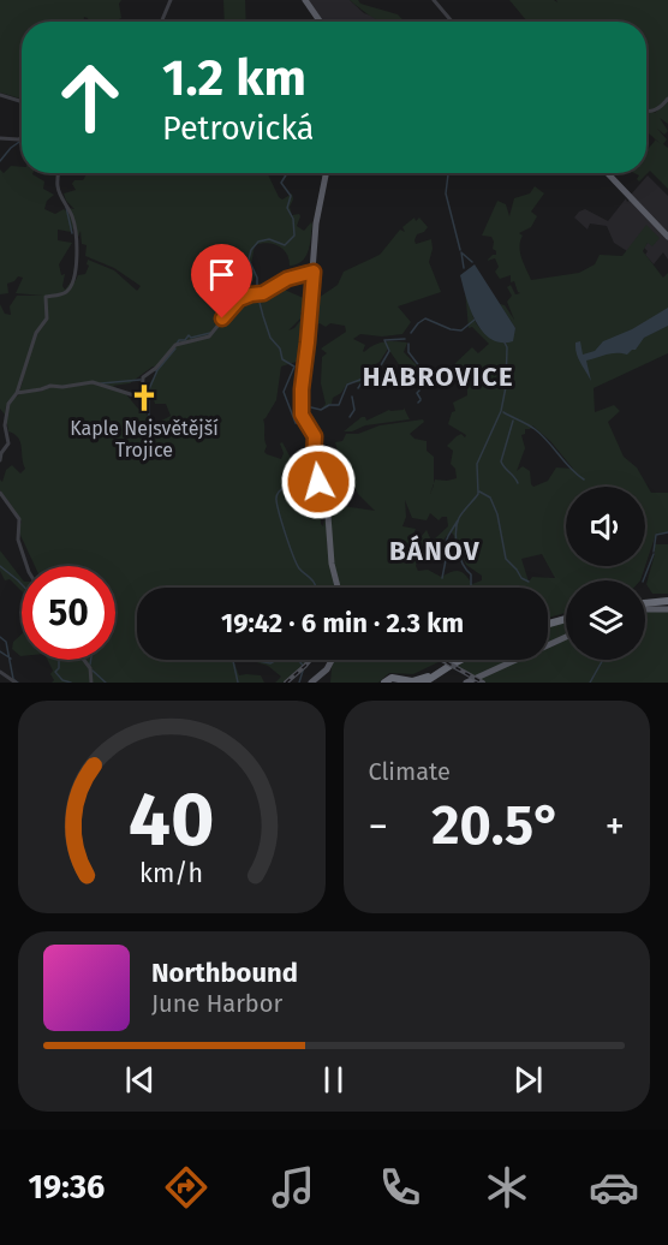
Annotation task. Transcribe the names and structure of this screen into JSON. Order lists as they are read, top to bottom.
{
  "districts": ["HABROVICE", "BÁNOV"],
  "places": {
    "church": ["Kaple Nejsvětější Trojice"]
  },
  "page": {
    "turn": ["1.2 km", "Petrovická"],
    "limit": "50",
    "trip": "19:42 · 6 min · 2.3 km",
    "tile": "Climate",
    "heat": ["−", "20.5°", "+"],
    "song": ["Northbound", "June Harbor"],
    "tabs": "19:36",
    "gauge": ["40", "km/h"]
  }
}
